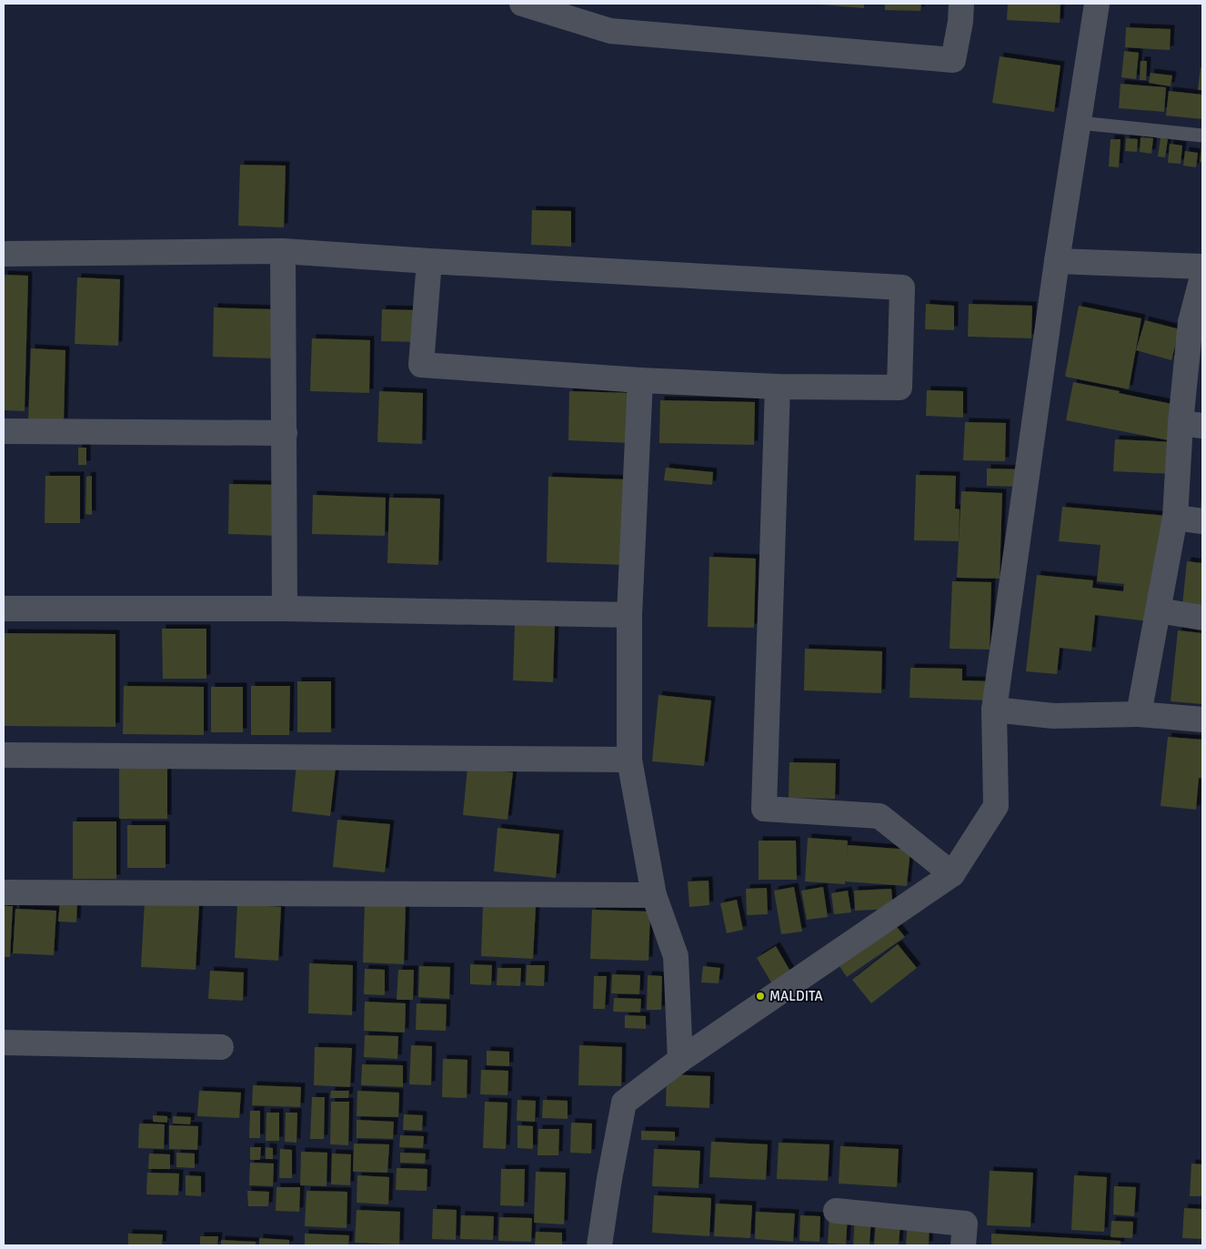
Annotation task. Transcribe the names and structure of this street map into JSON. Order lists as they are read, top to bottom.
{
  "places": ["MALDITA"]
}
